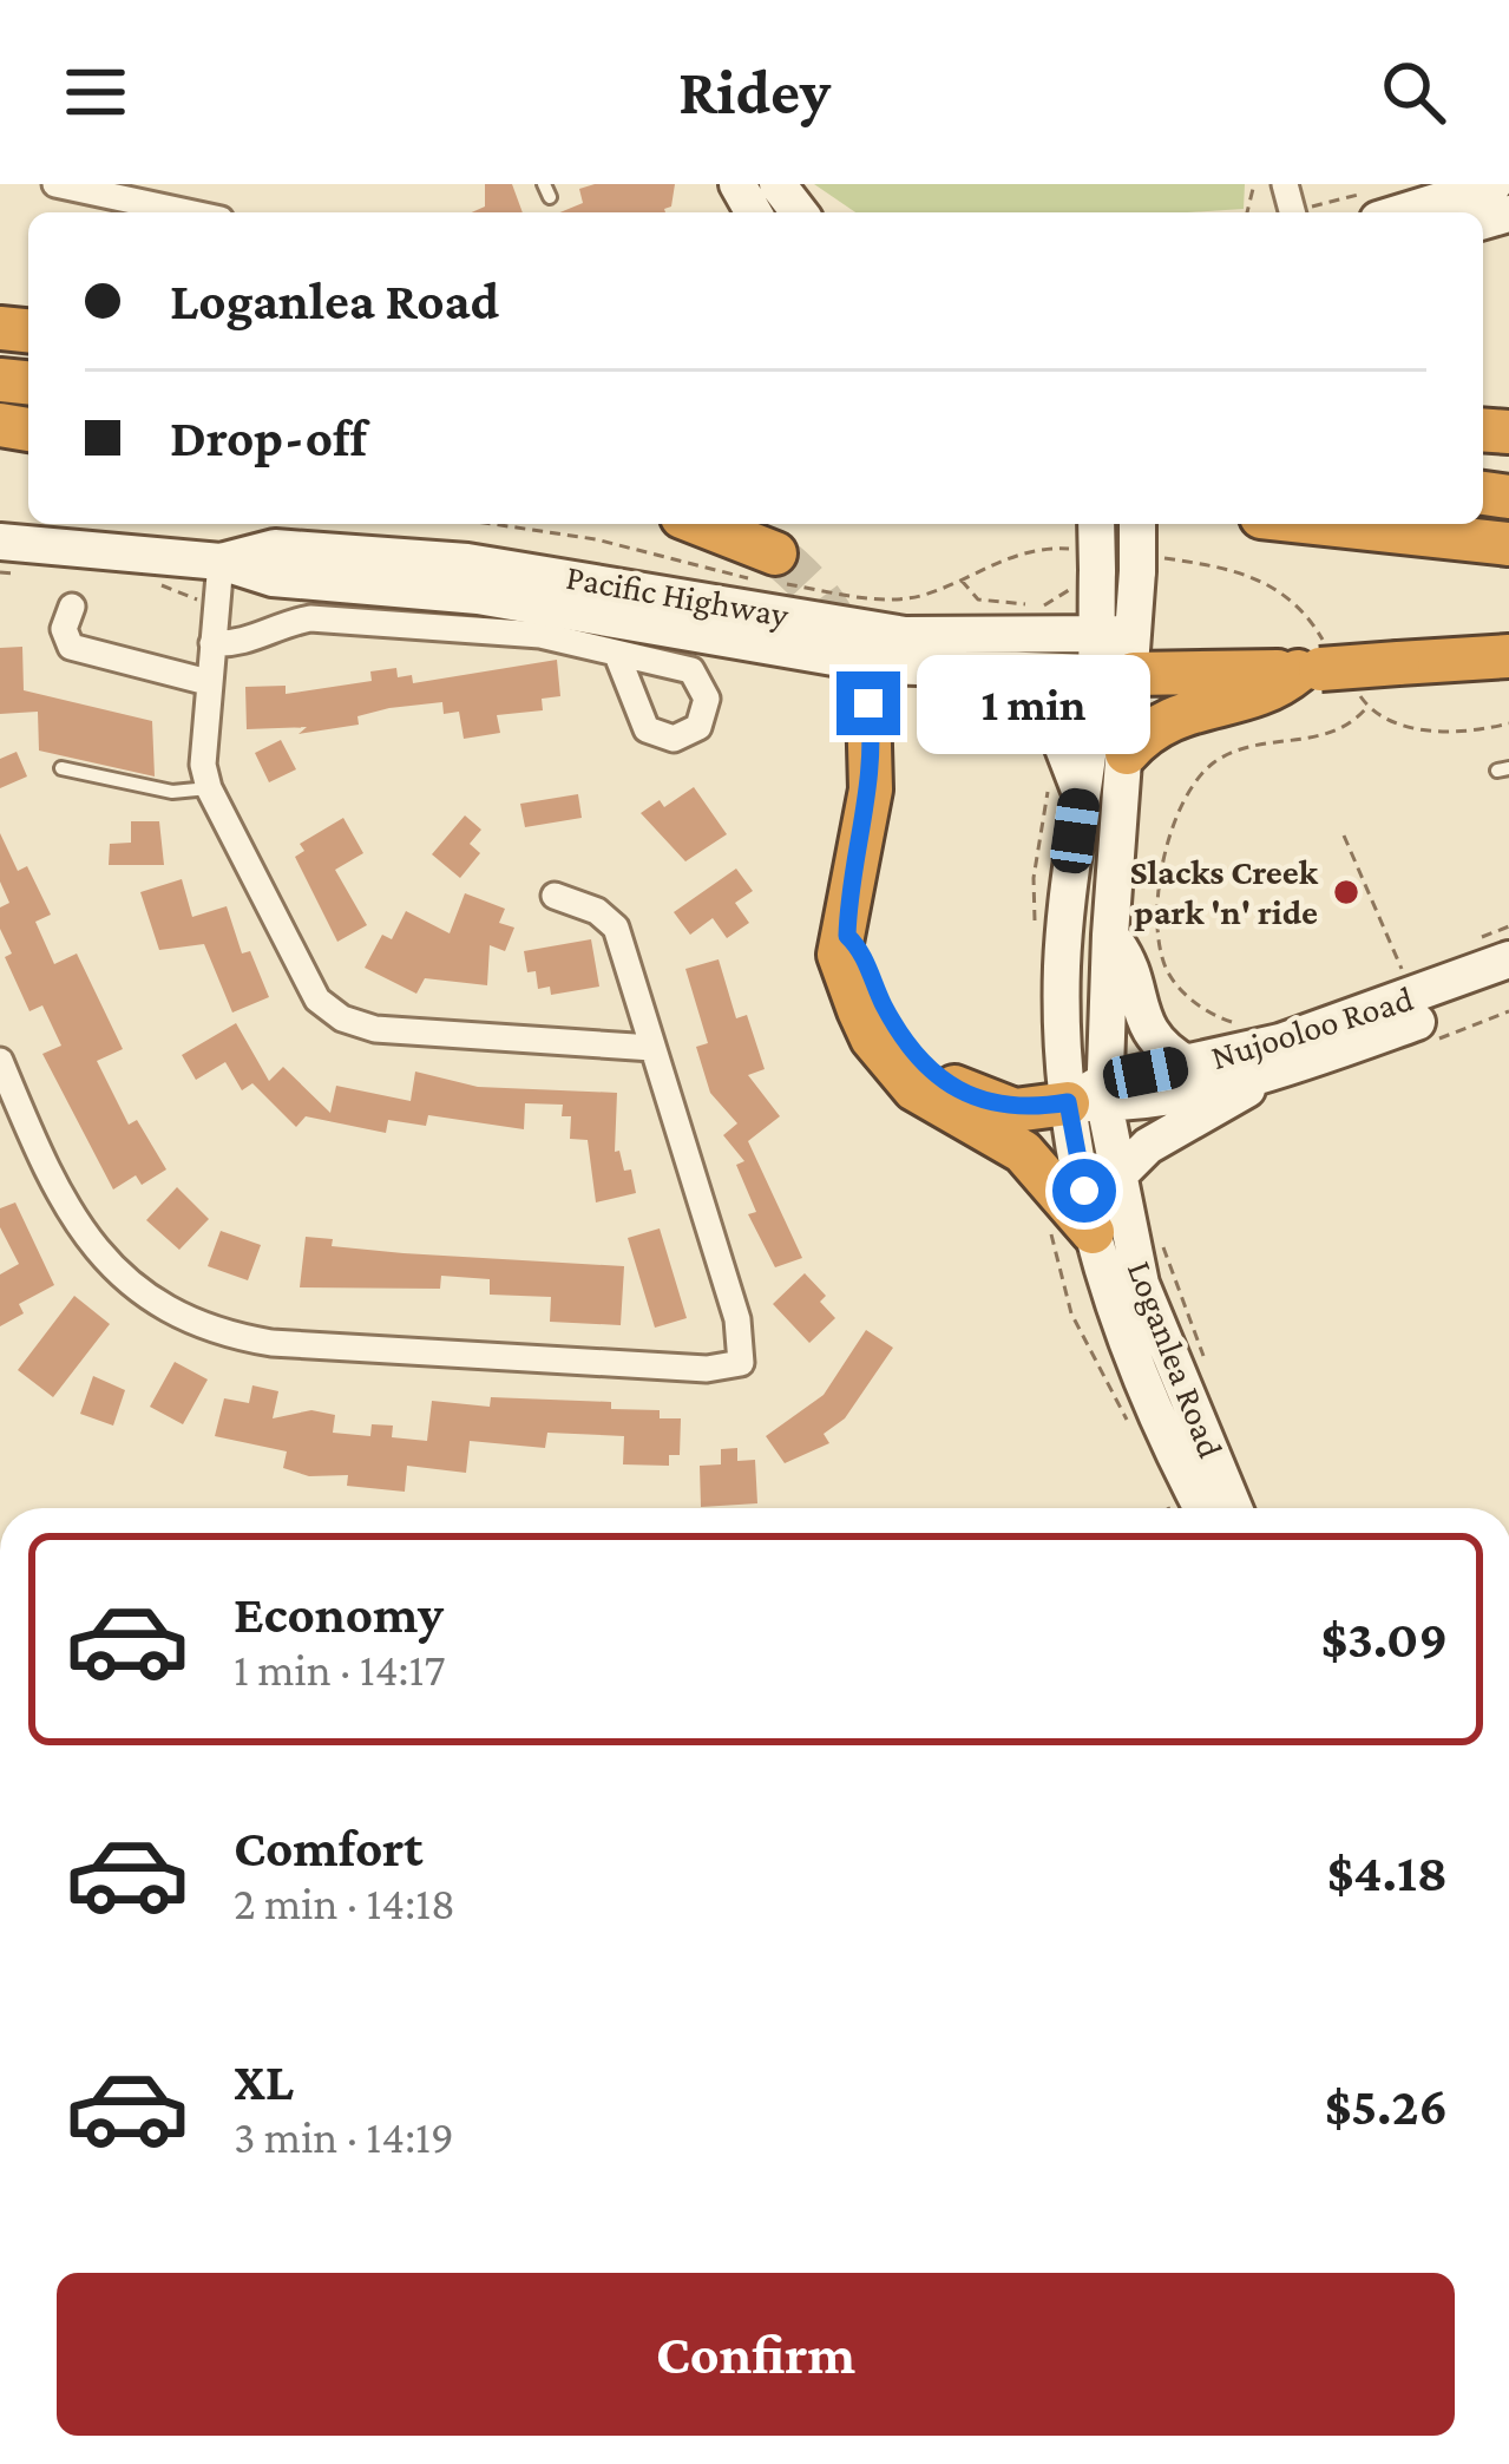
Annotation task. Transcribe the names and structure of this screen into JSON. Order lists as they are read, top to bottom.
{
  "streets": {
    "main road": ["Pacific Highway", "Nujooloo Road", "Loganlea Road"]
  },
  "crossings": [
    ["Pacific Highway", "Loganlea Road"],
    ["Nujooloo Road", "Loganlea Road"]
  ],
  "places": ["Slacks Creek park 'n' ride"],
  "page": {
    "header": "Ridey",
    "banner": ["Loganlea Road", "Drop-off"],
    "bubble": "1 min",
    "list": [
      {
        "name": "Economy",
        "note": "1 min · 14:17",
        "value": "$3.09"
      },
      {
        "name": "Comfort",
        "note": "2 min · 14:18",
        "value": "$4.18"
      },
      {
        "name": "XL",
        "note": "3 min · 14:19",
        "value": "$5.26"
      }
    ],
    "buttons": "Confirm"
  }
}
